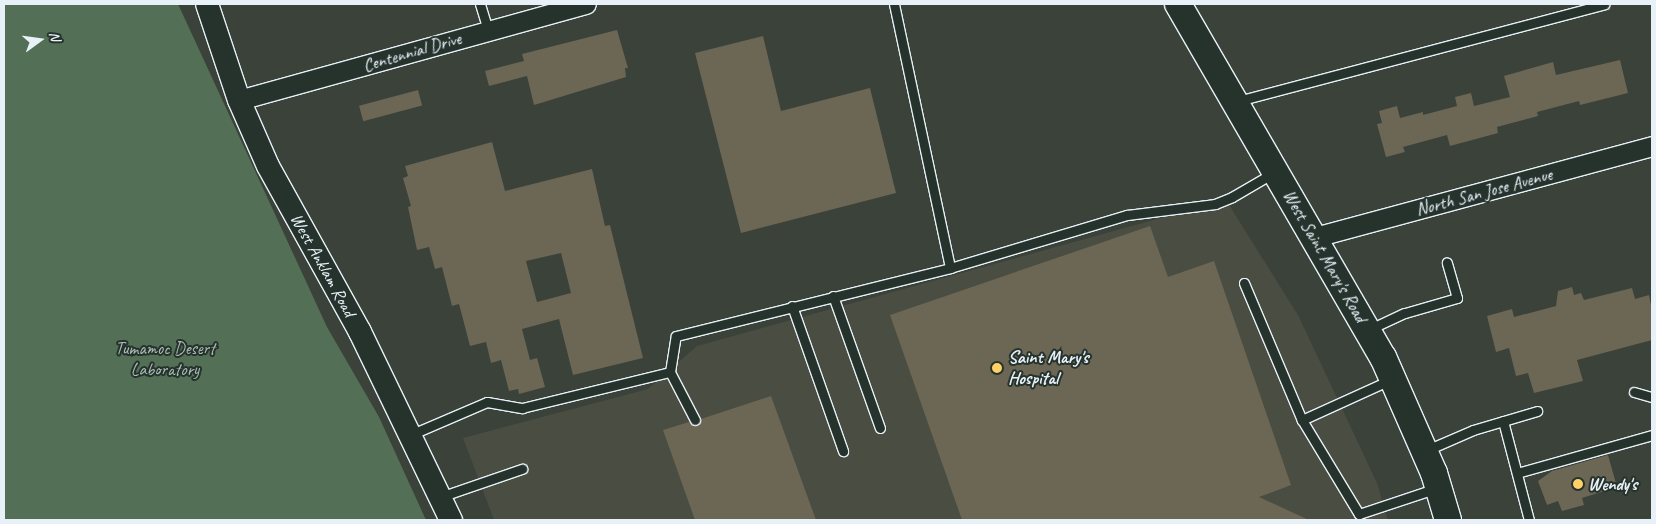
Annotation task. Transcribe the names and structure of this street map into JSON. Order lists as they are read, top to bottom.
{
  "streets": {
    "main road": ["West Saint Mary's Road"],
    "street": ["Centennial Drive", "North San Jose Avenue", "West Anklam Road"]
  },
  "crossings": [
    ["Centennial Drive", "West Anklam Road"],
    ["North San Jose Avenue", "West Saint Mary's Road"]
  ],
  "parks": ["Tumamoc Desert Laboratory"],
  "places": ["Saint Mary's Hospital", "Wendy's"],
  "north": "right"
}
